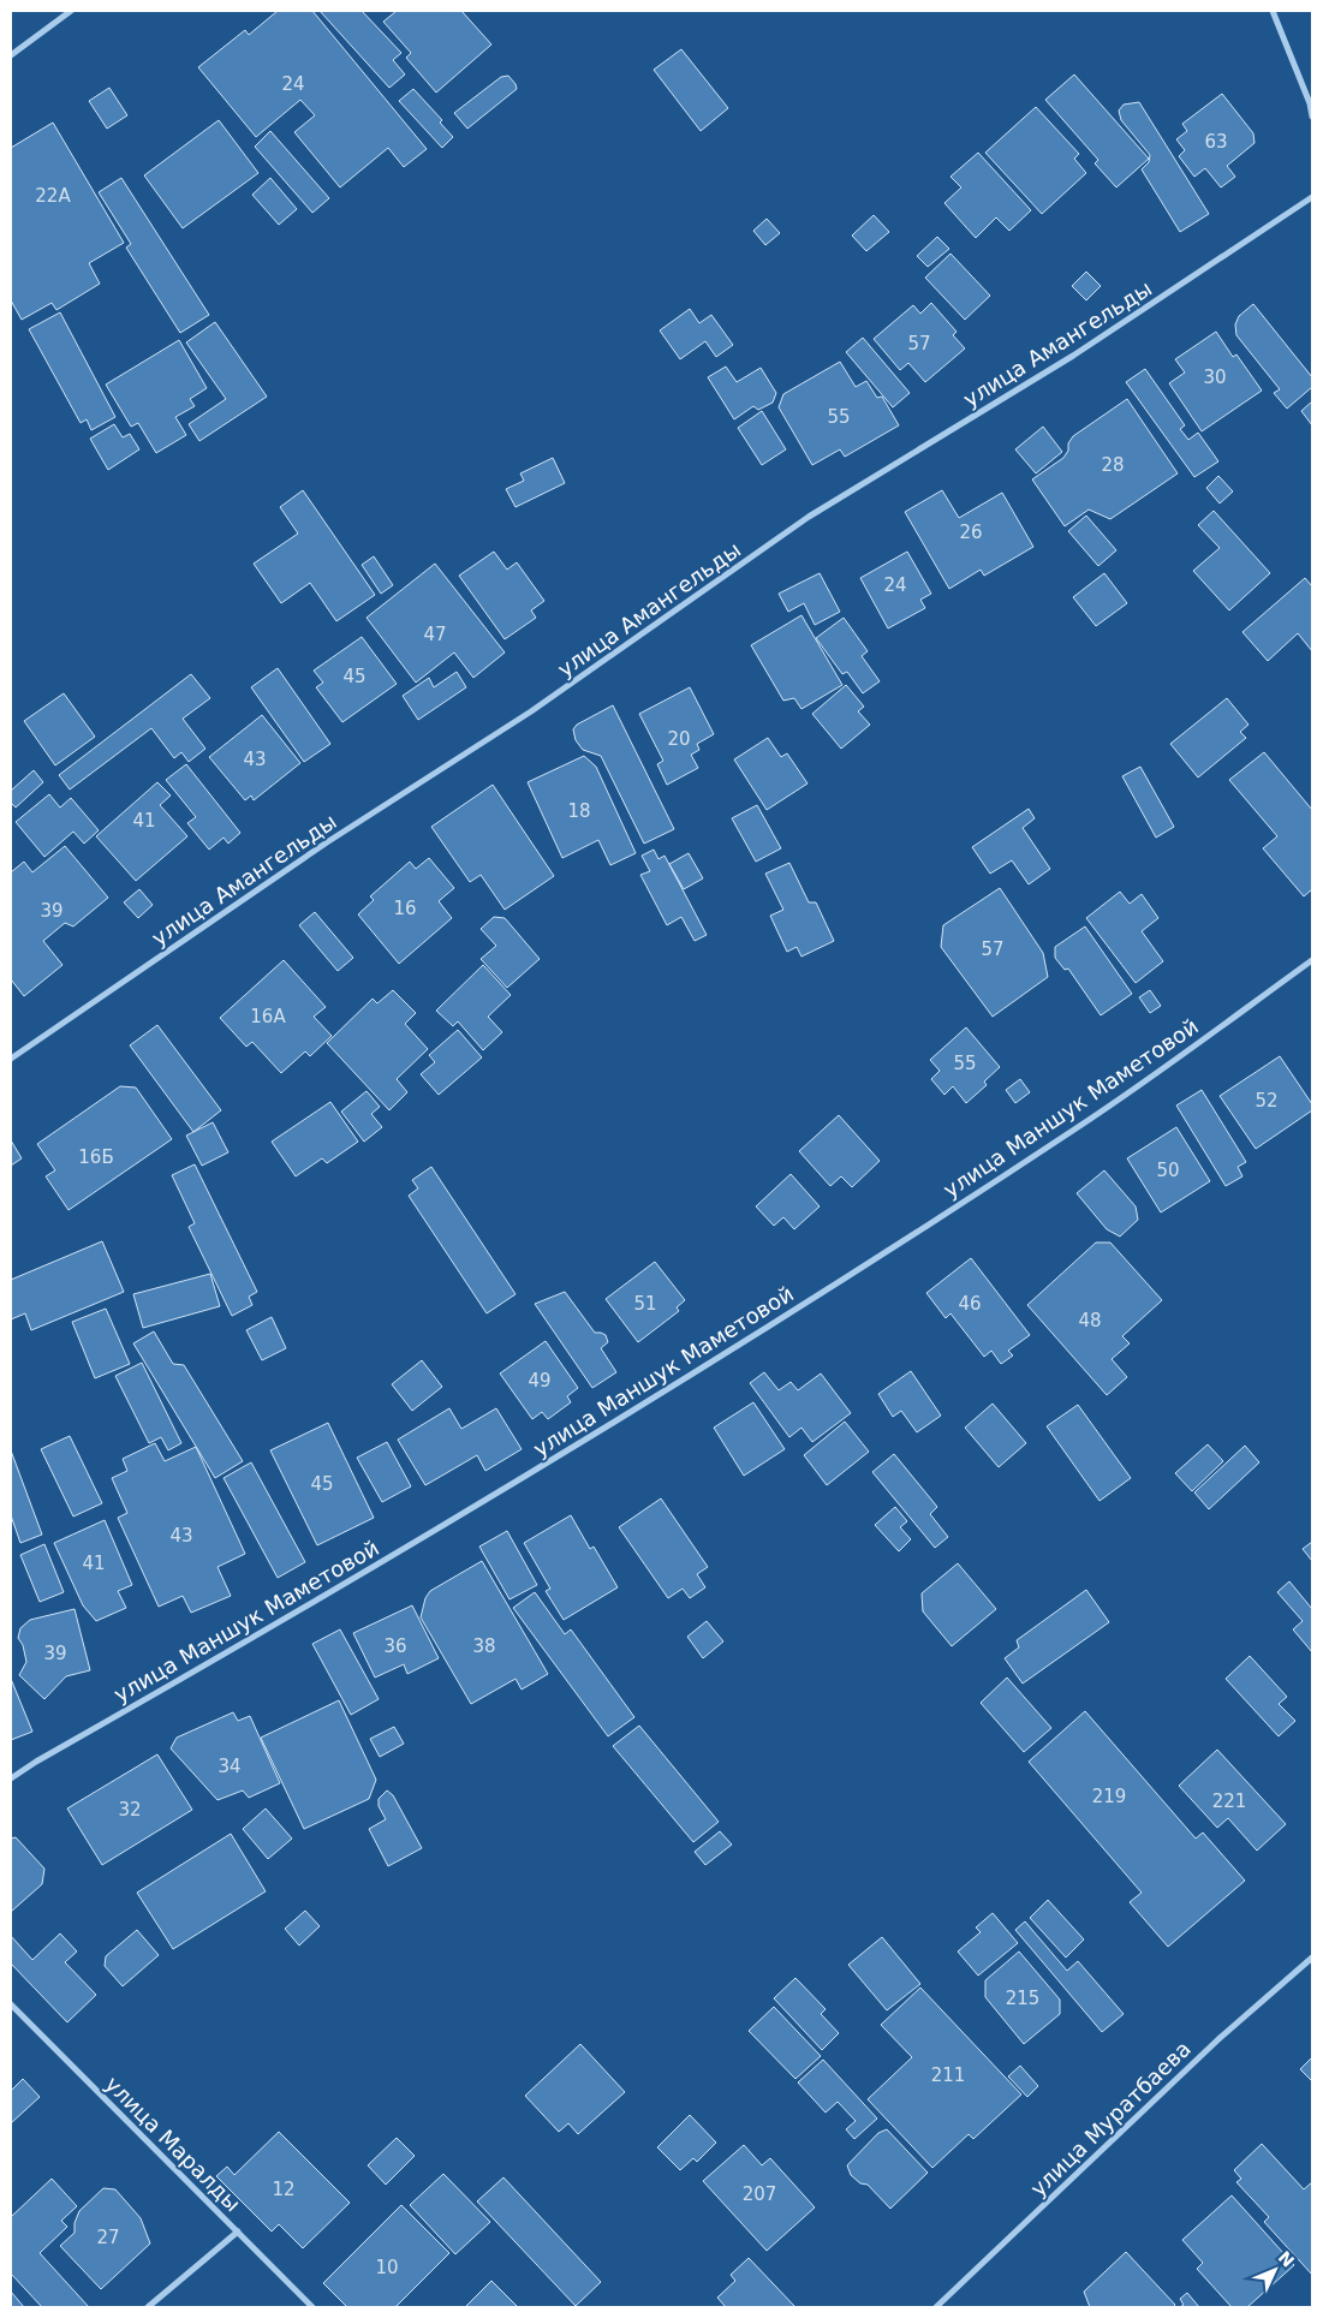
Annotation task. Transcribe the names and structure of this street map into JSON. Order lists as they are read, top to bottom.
{
  "streets": {
    "street": [
      "улица Амангельды",
      "улица Маншук Маметовой",
      "улица Муратбаева",
      "улица Маралды"
    ]
  },
  "house_numbers": [
    "24",
    "63",
    "22А",
    "57",
    "30",
    "55",
    "28",
    "26",
    "24",
    "47",
    "45",
    "20",
    "43",
    "18",
    "41",
    "16",
    "39",
    "57",
    "16А",
    "55",
    "52",
    "16Б",
    "50",
    "51",
    "46",
    "48",
    "49",
    "45",
    "43",
    "41",
    "36",
    "38",
    "39",
    "34",
    "219",
    "221",
    "32",
    "215",
    "211",
    "12",
    "207",
    "27",
    "10"
  ],
  "north": "top right"
}
